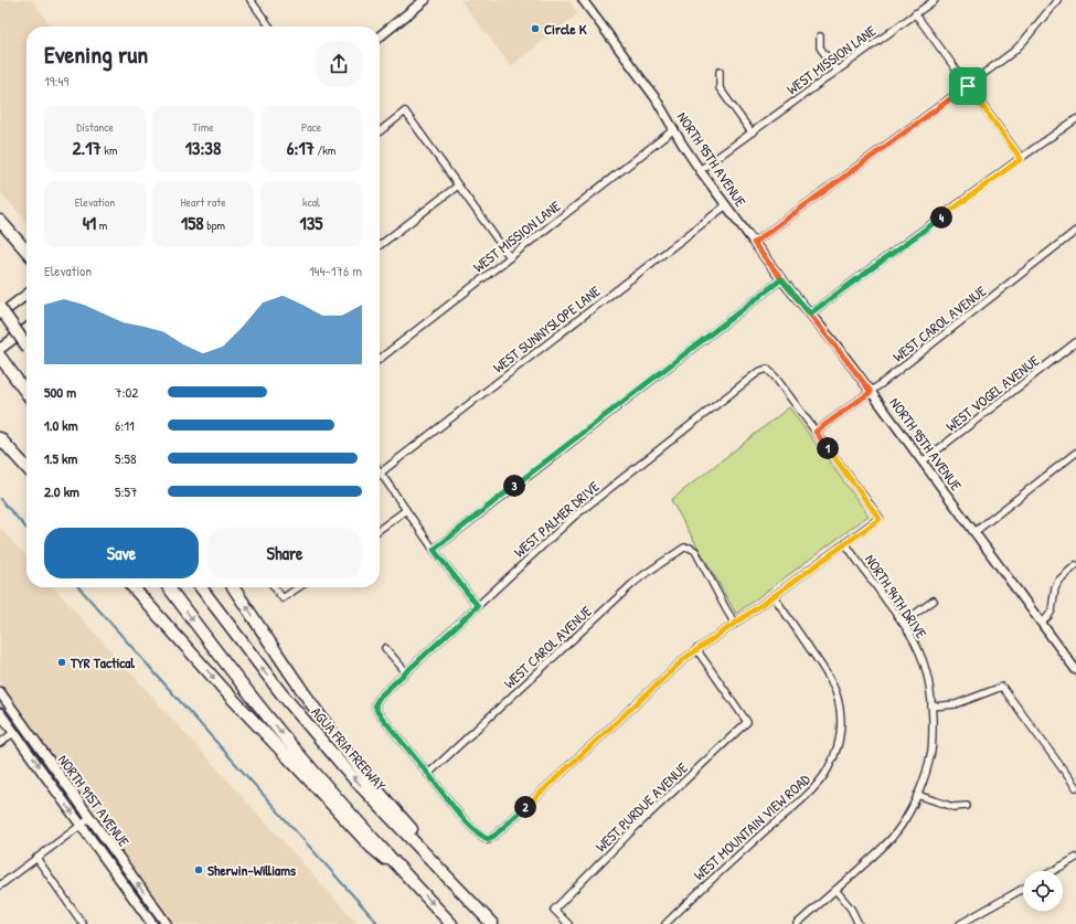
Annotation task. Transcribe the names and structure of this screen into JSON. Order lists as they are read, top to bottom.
{
  "streets": {
    "highway": ["AGUA FRIA FREEWAY"],
    "main road": ["NORTH 91ST AVENUE"],
    "street": [
      "WEST MISSION LANE",
      "NORTH 95TH AVENUE",
      "WEST CAROL AVENUE",
      "WEST SUNNYSLOPE LANE",
      "WEST VOGEL AVENUE",
      "WEST PALMER DRIVE",
      "NORTH 94TH DRIVE",
      "WEST PURDUE AVENUE",
      "WEST MOUNTAIN VIEW ROAD"
    ]
  },
  "crossings": [
    ["WEST MISSION LANE", "NORTH 95TH AVENUE"],
    ["NORTH 95TH AVENUE", "WEST CAROL AVENUE"],
    ["NORTH 95TH AVENUE", "WEST SUNNYSLOPE LANE"],
    ["NORTH 95TH AVENUE", "WEST VOGEL AVENUE"],
    ["WEST CAROL AVENUE", "WEST PALMER DRIVE"]
  ],
  "places": ["Circle K", "TYR Tactical", "Sherwin-Williams"],
  "page": {
    "heading": ["Evening run", "19:49"],
    "stats": [
      ["Distance", "2.17 km"],
      ["Time", "13:38"],
      ["Pace", "6:17 /km"],
      ["Elevation", "41 m"],
      ["Heart rate", "158 bpm"],
      ["kcal", "135"]
    ],
    "pins": [
      "4",
      "1",
      "3",
      "2"
    ],
    "chart": ["Elevation", "144–176 m"],
    "list": [
      {
        "name": "500 m",
        "note": "7:02"
      },
      {
        "name": "1.0 km",
        "note": "6:11"
      },
      {
        "name": "1.5 km",
        "note": "5:58"
      },
      {
        "name": "2.0 km",
        "note": "5:57"
      }
    ],
    "buttons": ["Save", "Share"]
  }
}
